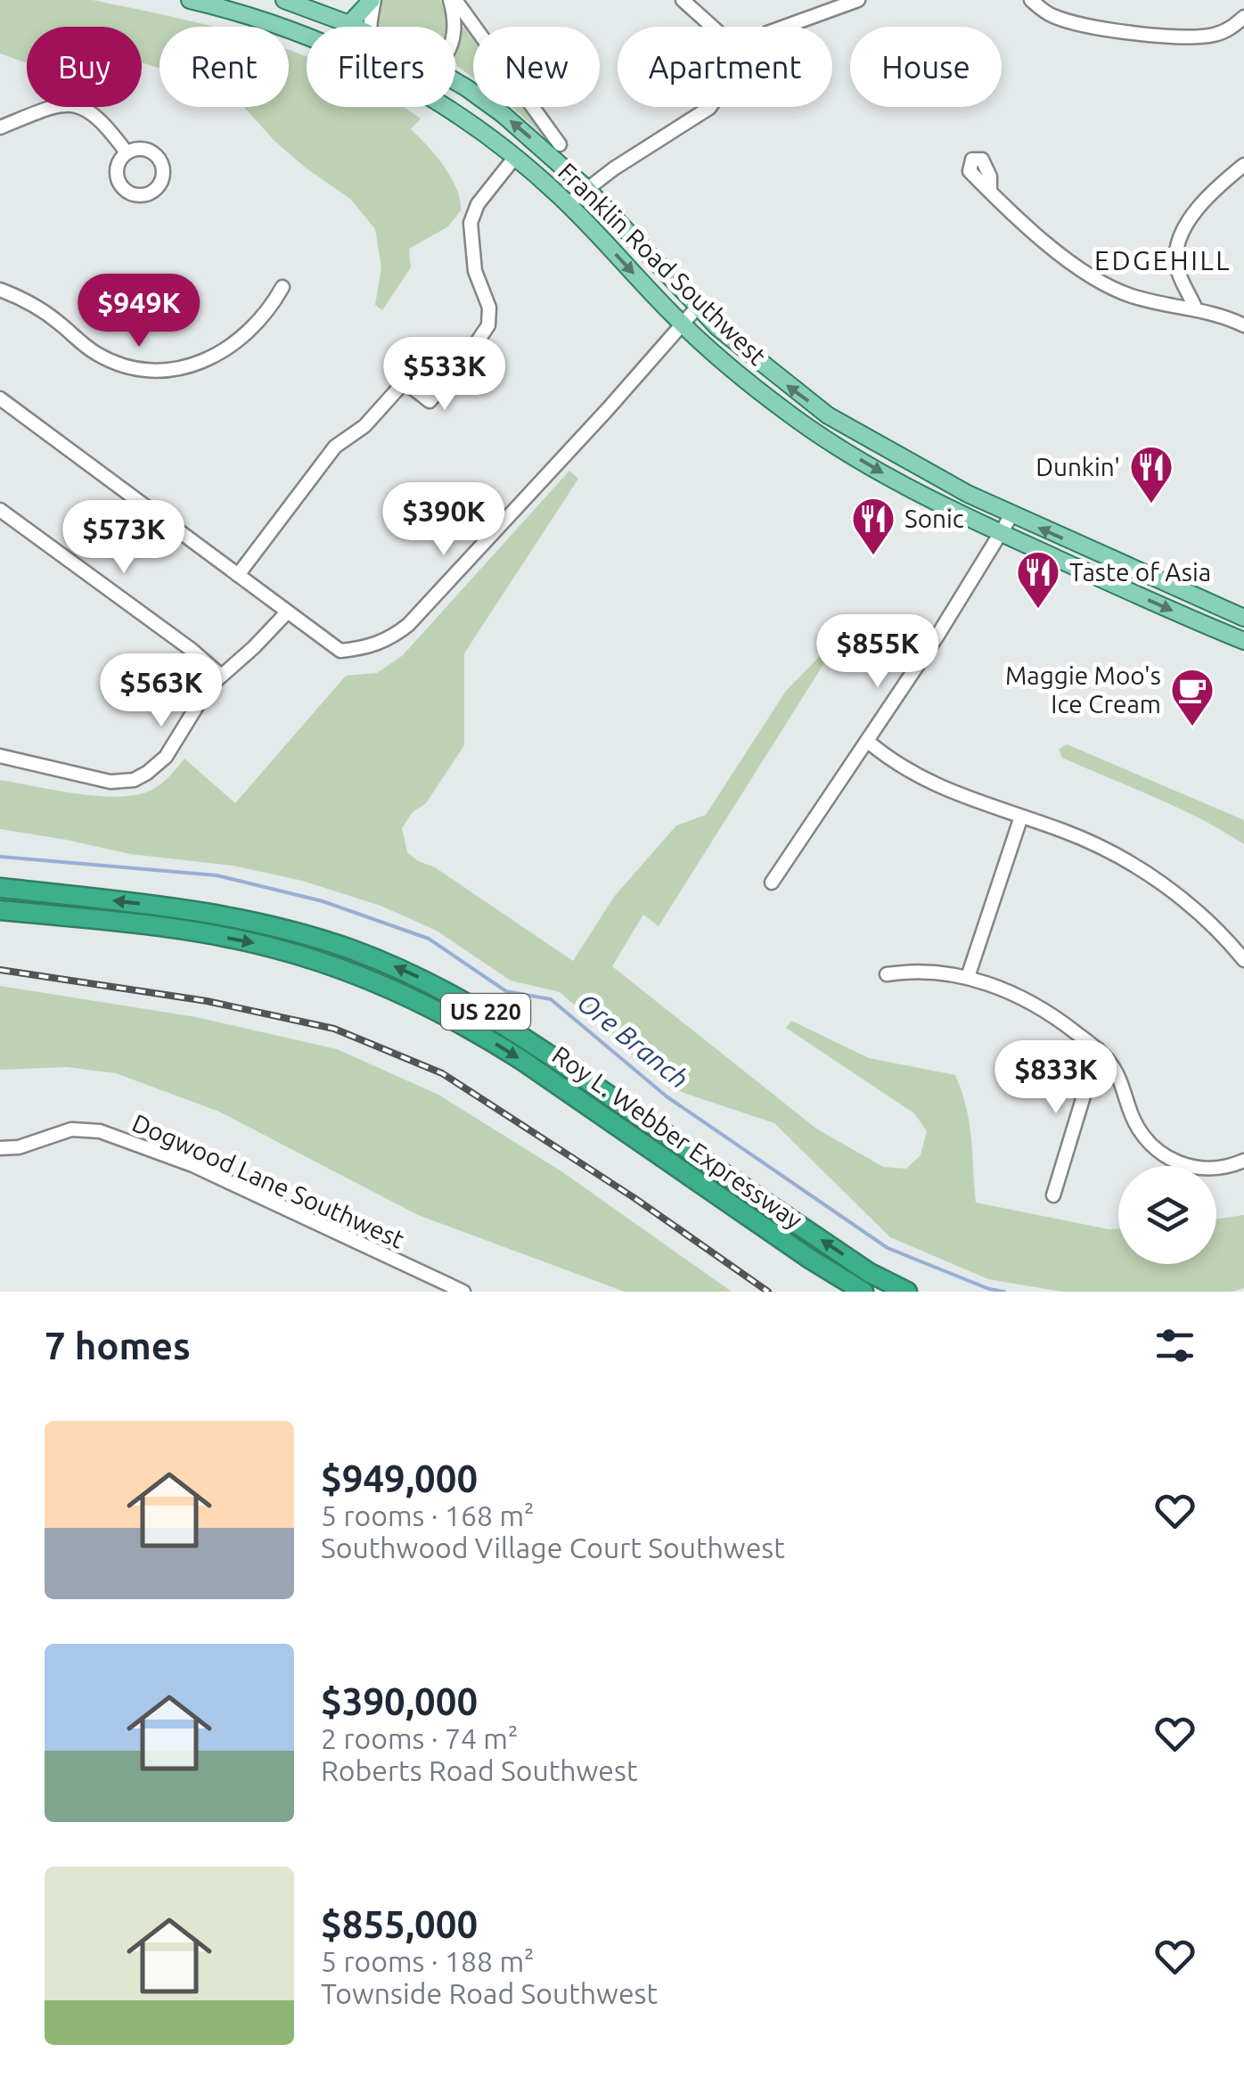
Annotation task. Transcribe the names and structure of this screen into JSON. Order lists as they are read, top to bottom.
{
  "streets": {
    "highway": ["US 220", "Roy L. Webber Expressway"],
    "main road": ["Franklin Road Southwest"],
    "street": ["Dogwood Lane Southwest"]
  },
  "districts": ["EDGEHILL"],
  "water": ["Ore Branch"],
  "places": {
    "restaurant": ["Dunkin'", "Sonic", "Taste of Asia"],
    "cafe": ["Maggie Moo's Ice Cream"]
  },
  "page": {
    "chip": [
      "Buy",
      "Rent",
      "Filters",
      "New",
      "Apartment",
      "House"
    ],
    "price": [
      "$949K",
      "$533K",
      "$390K",
      "$573K",
      "$855K",
      "$563K",
      "$833K"
    ],
    "heading": "7 homes",
    "list": [
      {
        "name": "$949,000",
        "note": "5 rooms · 168 m² · Southwood Village Court Southwest"
      },
      {
        "name": "$390,000",
        "note": "2 rooms · 74 m² · Roberts Road Southwest"
      },
      {
        "name": "$855,000",
        "note": "5 rooms · 188 m² · Townside Road Southwest"
      }
    ]
  }
}
